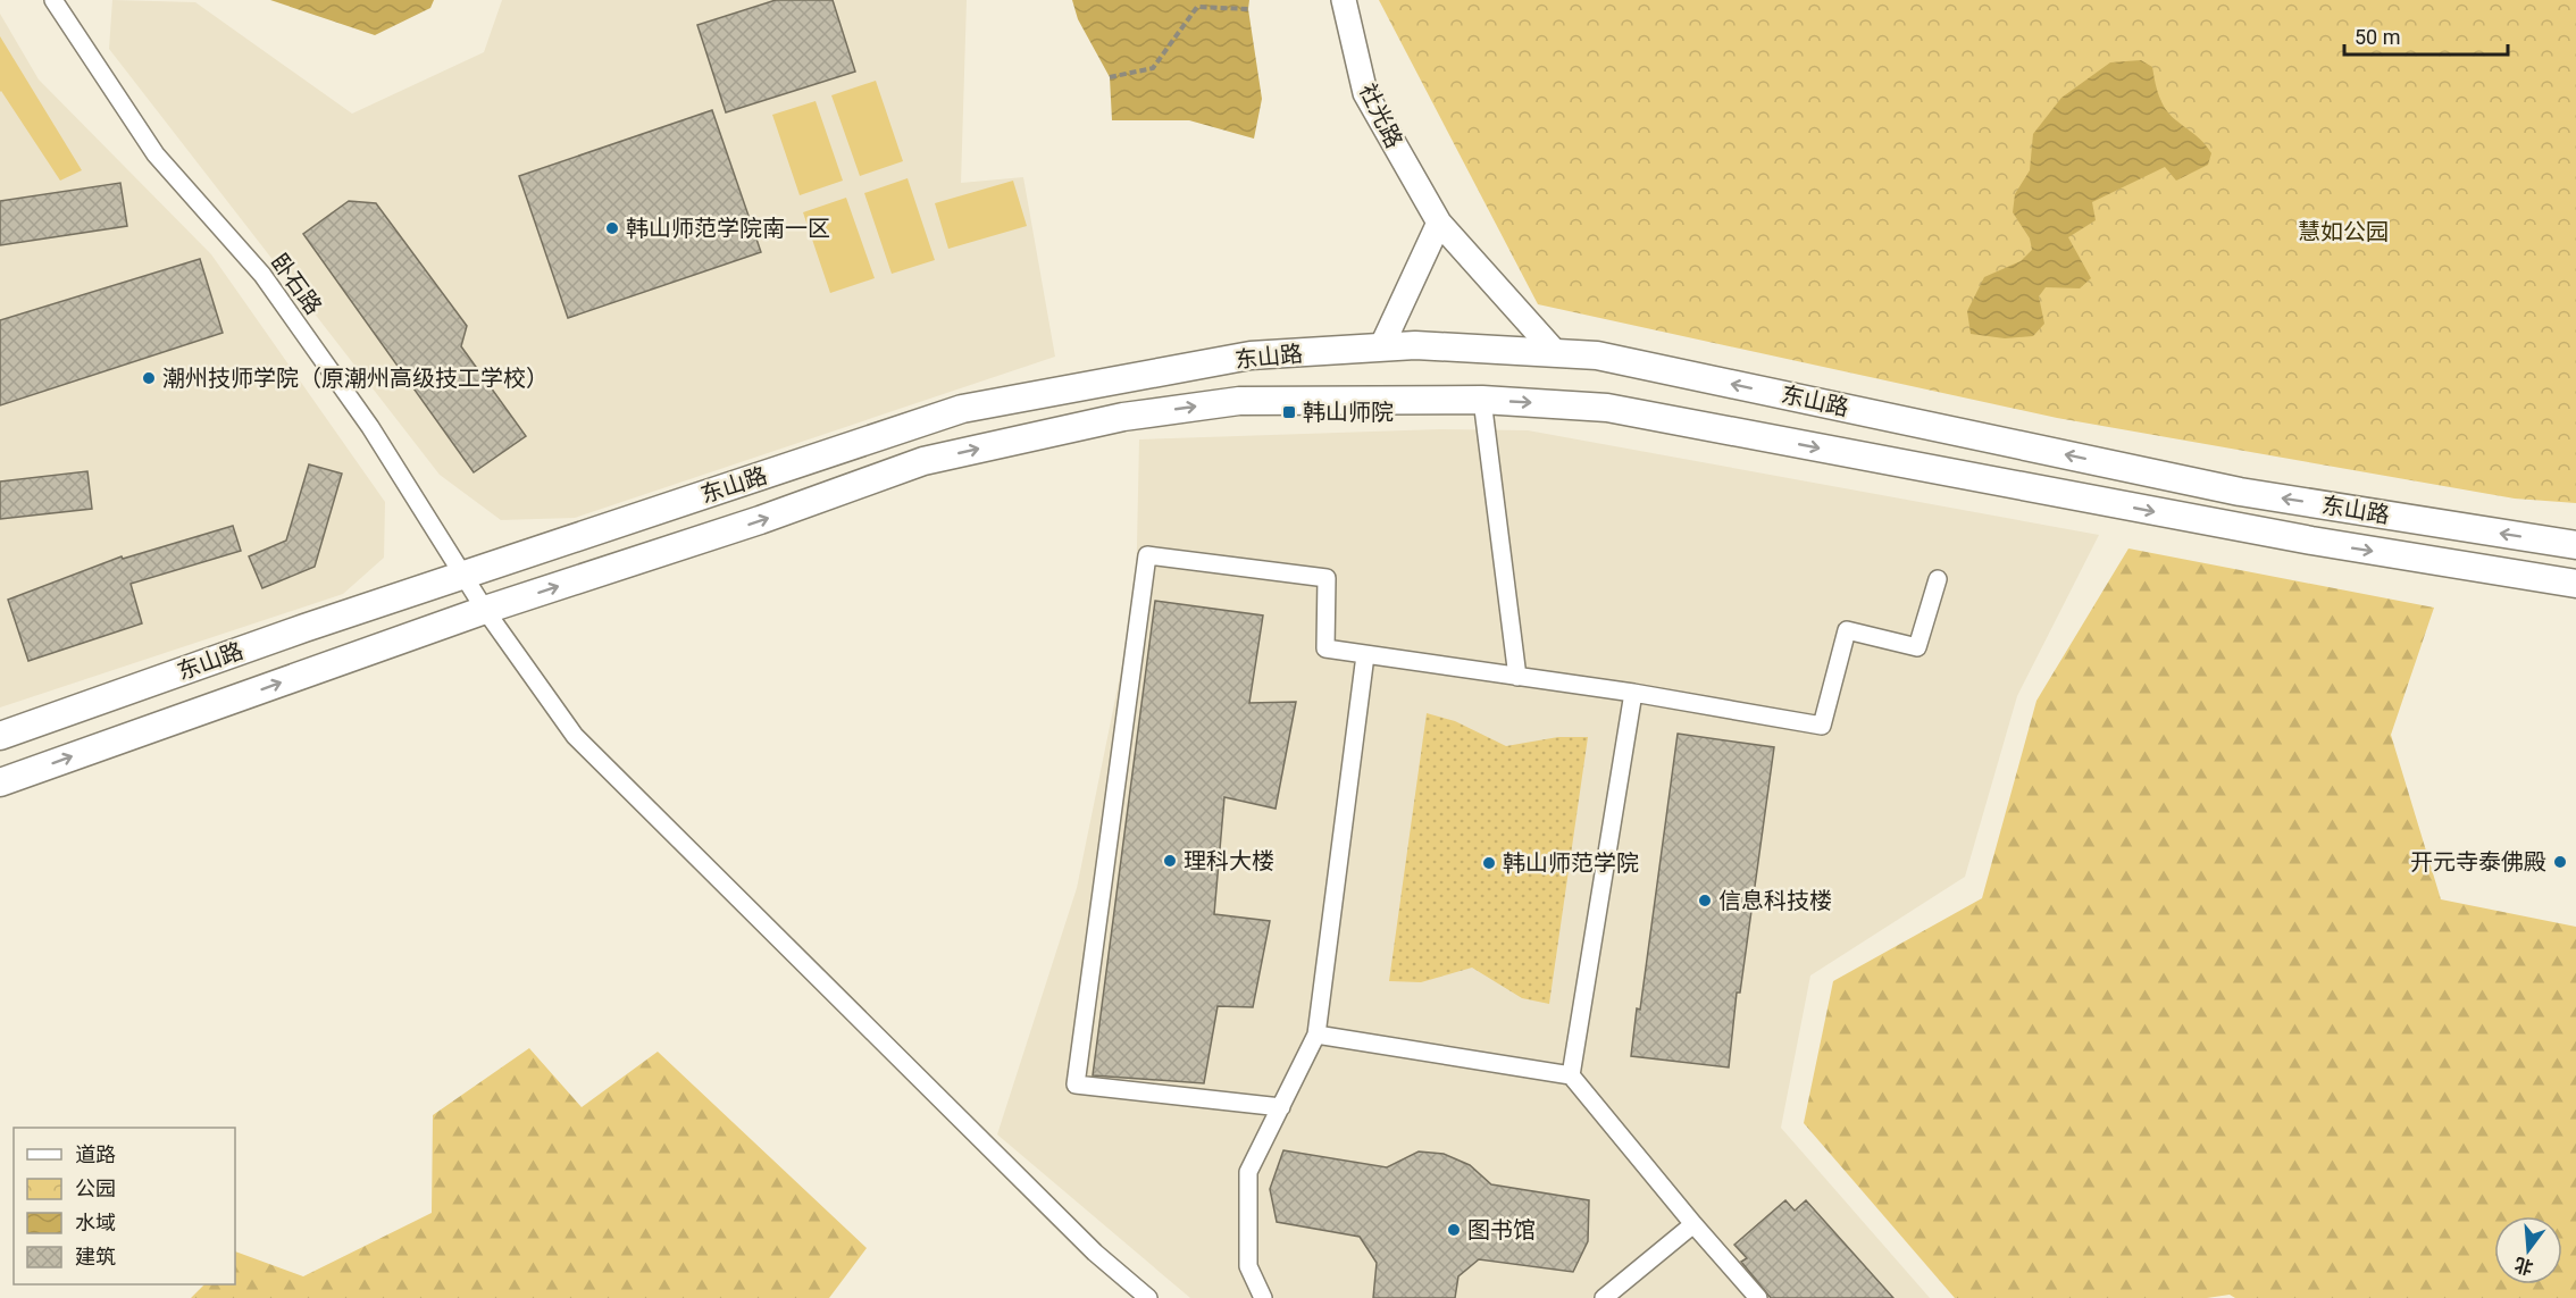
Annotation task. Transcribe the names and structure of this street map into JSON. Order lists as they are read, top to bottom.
{
  "streets": {
    "main road": ["东山路"],
    "street": ["社光路", "卧石路"]
  },
  "crossings": [
    ["社光路", "东山路"],
    ["卧石路", "东山路"]
  ],
  "parks": ["慧如公园"],
  "places": {
    "other": [
      "韩山师范学院南一区",
      "潮州技师学院（原潮州高级技工学校）",
      "理科大楼",
      "开元寺泰佛殿",
      "韩山师范学院",
      "信息科技楼",
      "图书馆"
    ],
    "transit": ["韩山师院"]
  },
  "legend": [
    "道路",
    "公园",
    "水域",
    "建筑"
  ],
  "scale_bar": "50 m",
  "north": "bottom"
}
